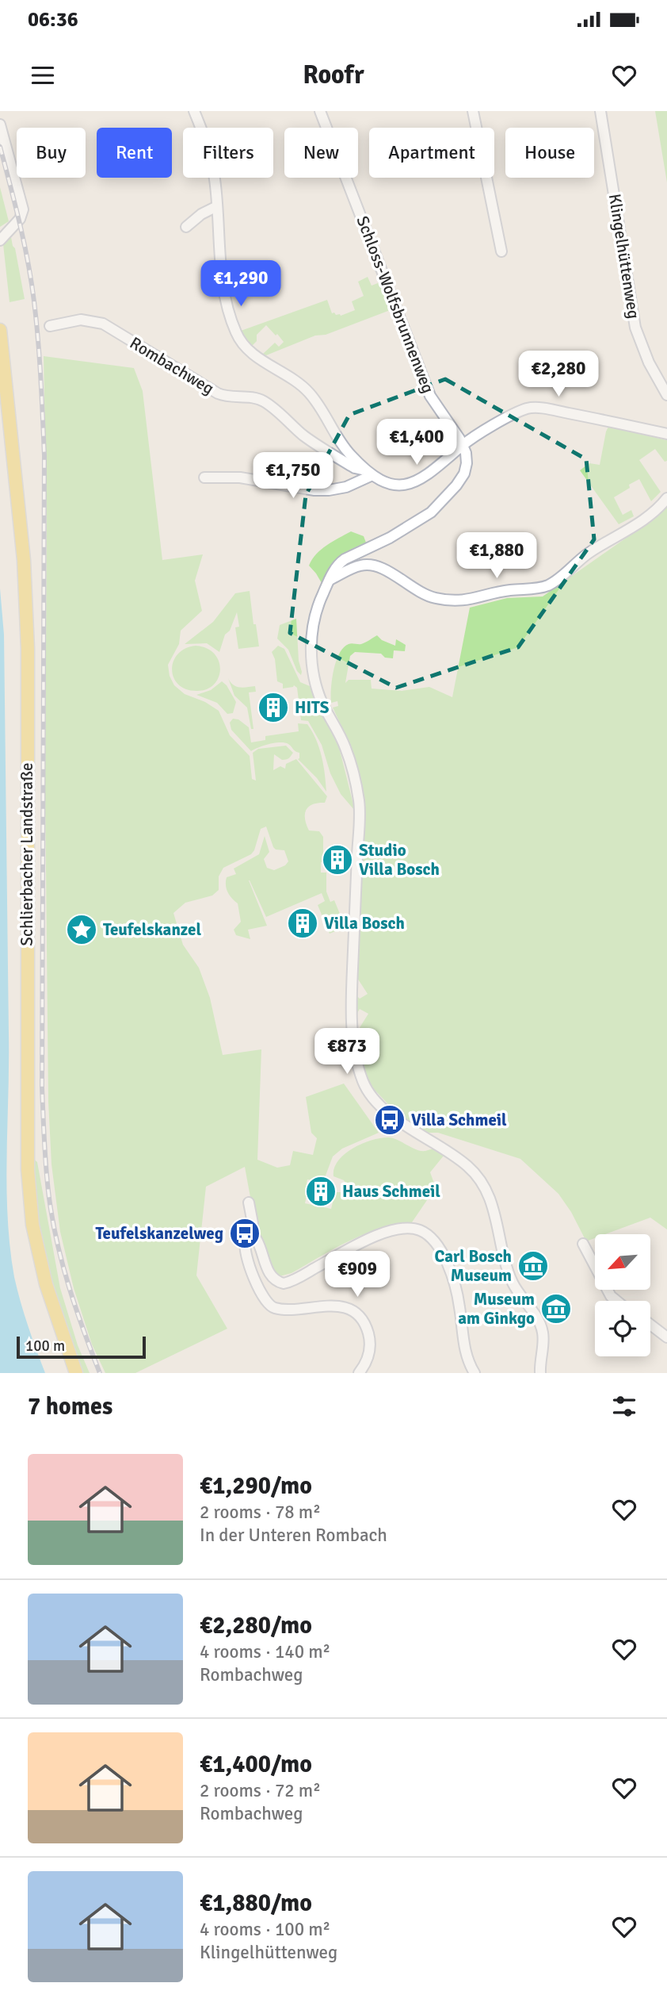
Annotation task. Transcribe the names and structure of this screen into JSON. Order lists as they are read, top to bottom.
{
  "streets": {
    "main road": ["Schlierbacher Landstraße"],
    "street": ["Klingelhüttenweg", "Schloss-Wolfsbrunnenweg", "Rombachweg"]
  },
  "crossings": [
    ["Schloss-Wolfsbrunnenweg", "Rombachweg"]
  ],
  "places": {
    "building": [
      "HITS",
      "Studio Villa Bosch",
      "Villa Bosch",
      "Haus Schmeil"
    ],
    "place": ["Teufelskanzel"],
    "bus stop": ["Villa Schmeil", "Teufelskanzelweg"],
    "museum": ["Carl Bosch Museum", "Museum am Ginkgo"]
  },
  "scale_bar": "100 m",
  "north": "bottom left",
  "page": {
    "status": "06:36",
    "header": "Roofr",
    "chip": [
      "Buy",
      "Rent",
      "Filters",
      "New",
      "Apartment",
      "House"
    ],
    "price": [
      "€1,290",
      "€2,280",
      "€1,400",
      "€1,750",
      "€1,880",
      "€873",
      "€909"
    ],
    "scale": "100 m",
    "heading": "7 homes",
    "list": [
      {
        "name": "€1,290/mo",
        "note": "2 rooms · 78 m² · In der Unteren Rombach"
      },
      {
        "name": "€2,280/mo",
        "note": "4 rooms · 140 m² · Rombachweg"
      },
      {
        "name": "€1,400/mo",
        "note": "2 rooms · 72 m² · Rombachweg"
      },
      {
        "name": "€1,880/mo",
        "note": "4 rooms · 100 m² · Klingelhüttenweg"
      }
    ]
  }
}
